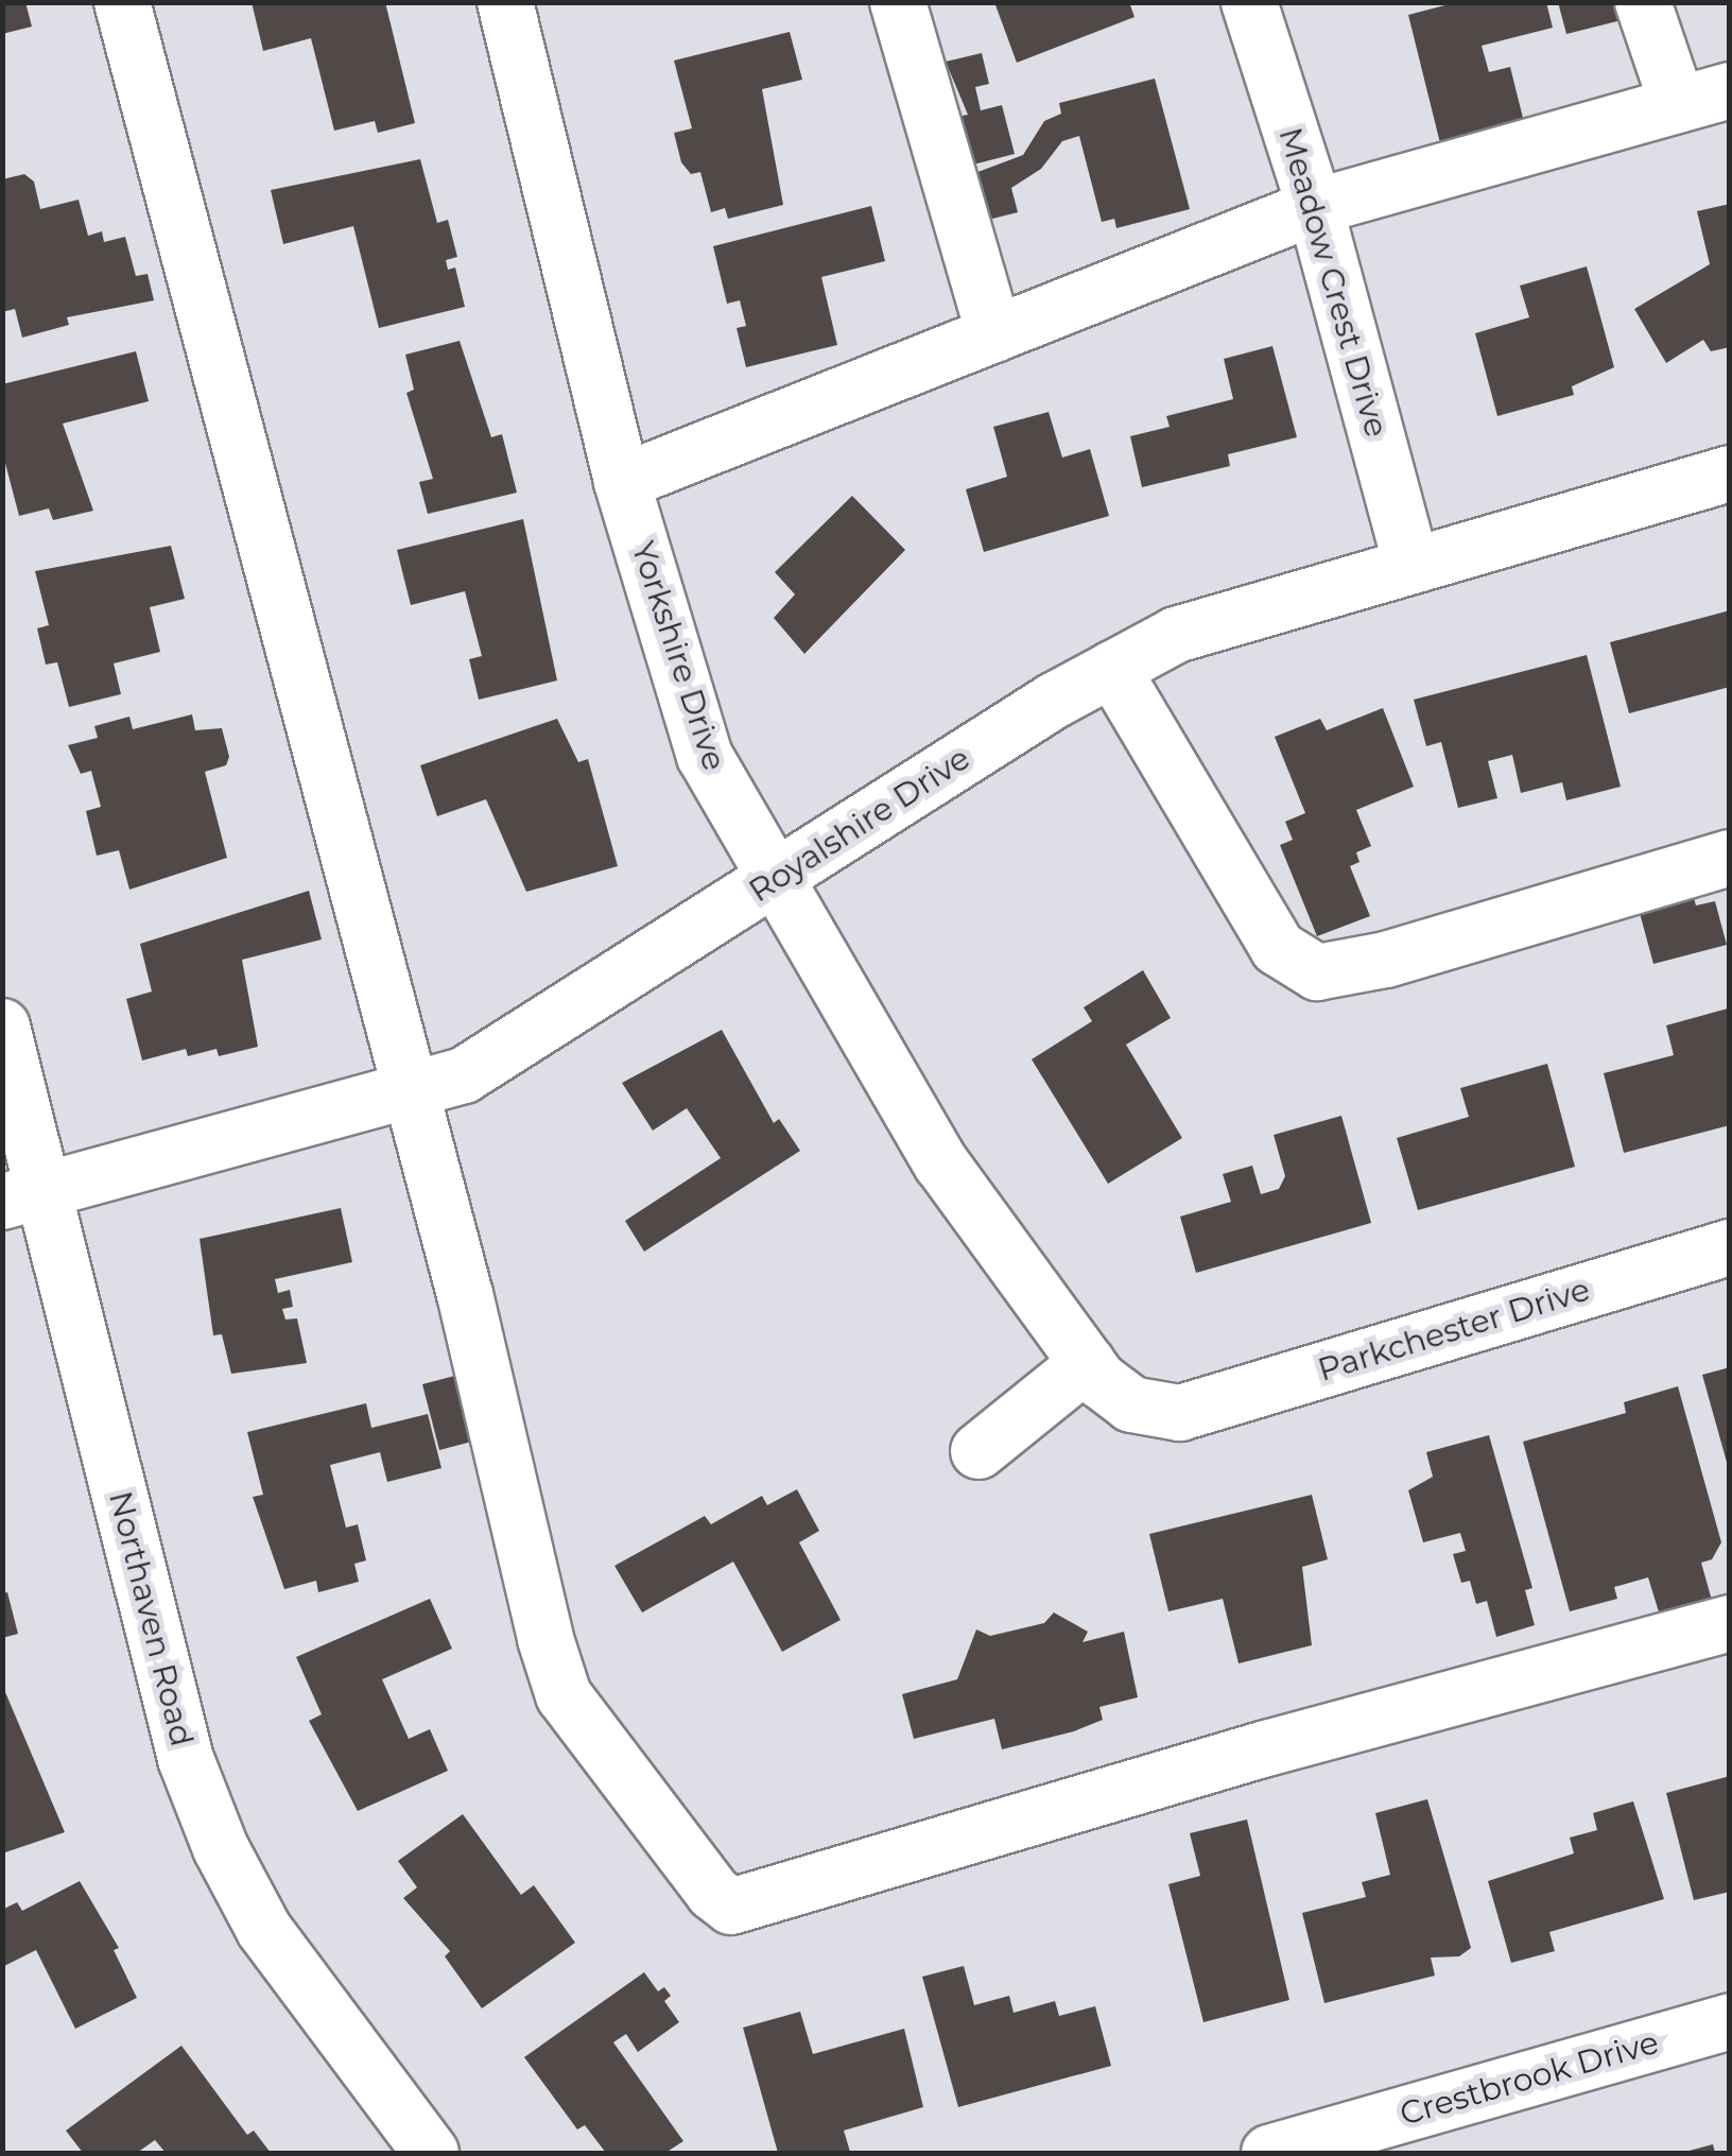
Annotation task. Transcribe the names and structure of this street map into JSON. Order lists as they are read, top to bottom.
{
  "streets": {
    "street": [
      "Meadow Crest Drive",
      "Yorkshire Drive",
      "Royalshire Drive",
      "Parkchester Drive",
      "Northaven Road",
      "Crestbrook Drive"
    ]
  },
  "crossings": [
    ["Meadow Crest Drive", "Royalshire Drive"],
    ["Yorkshire Drive", "Royalshire Drive"],
    ["Yorkshire Drive", "Parkchester Drive"],
    ["Royalshire Drive", "Northaven Road"]
  ]
}
